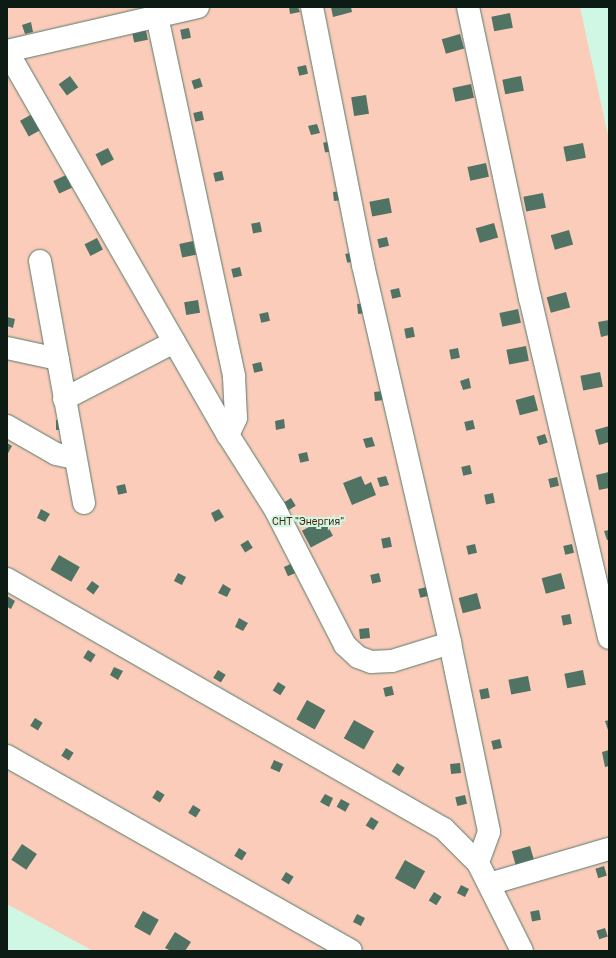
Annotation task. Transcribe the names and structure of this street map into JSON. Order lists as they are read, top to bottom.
{
  "parks": ["СНТ \"Энергия\""]
}
